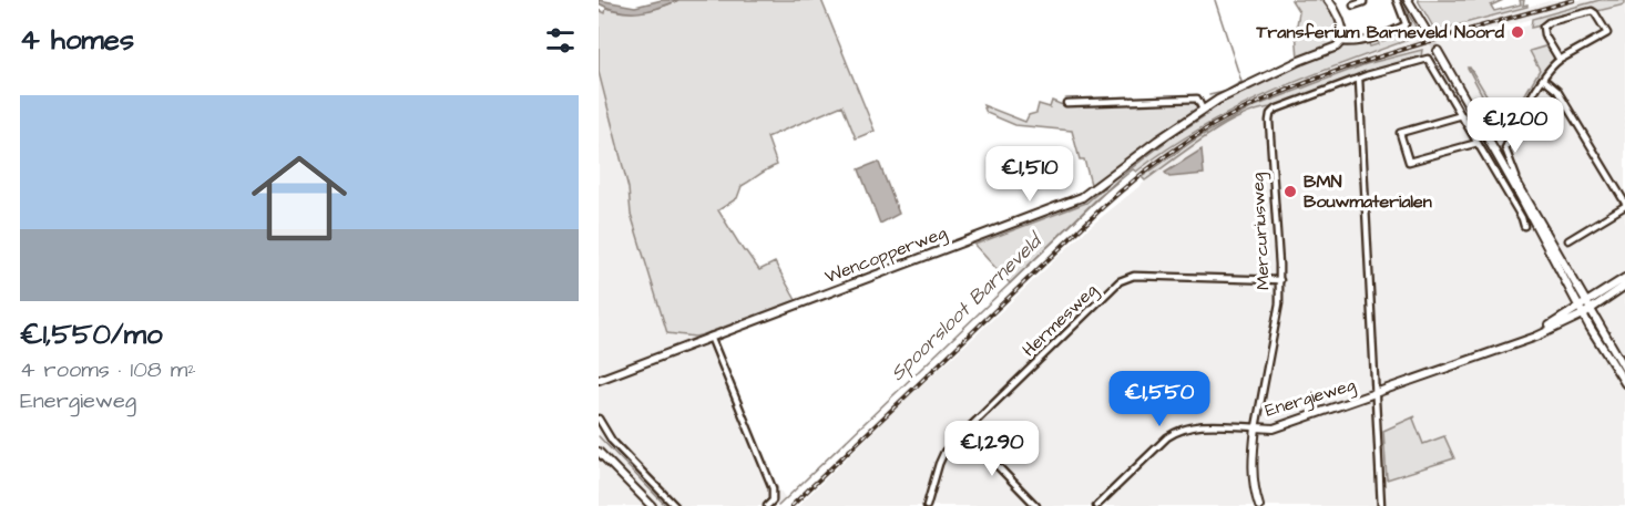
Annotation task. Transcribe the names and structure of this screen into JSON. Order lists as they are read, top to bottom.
{
  "streets": {
    "street": [
      "Mercuriusweg",
      "Wencopperweg",
      "Hermesweg",
      "Energieweg"
    ]
  },
  "crossings": [
    ["Mercuriusweg", "Hermesweg"],
    ["Mercuriusweg", "Energieweg"]
  ],
  "water": ["Spoorsloot Barneveld"],
  "places": ["Transferium Barneveld Noord", "BMN Bouwmaterialen"],
  "page": {
    "heading": "4 homes",
    "list": [
      {
        "name": "€1,550/mo",
        "note": "4 rooms · 108 m² · Energieweg"
      }
    ],
    "price": [
      "€1,200",
      "€1,510",
      "€1,550",
      "€1,290"
    ]
  }
}
